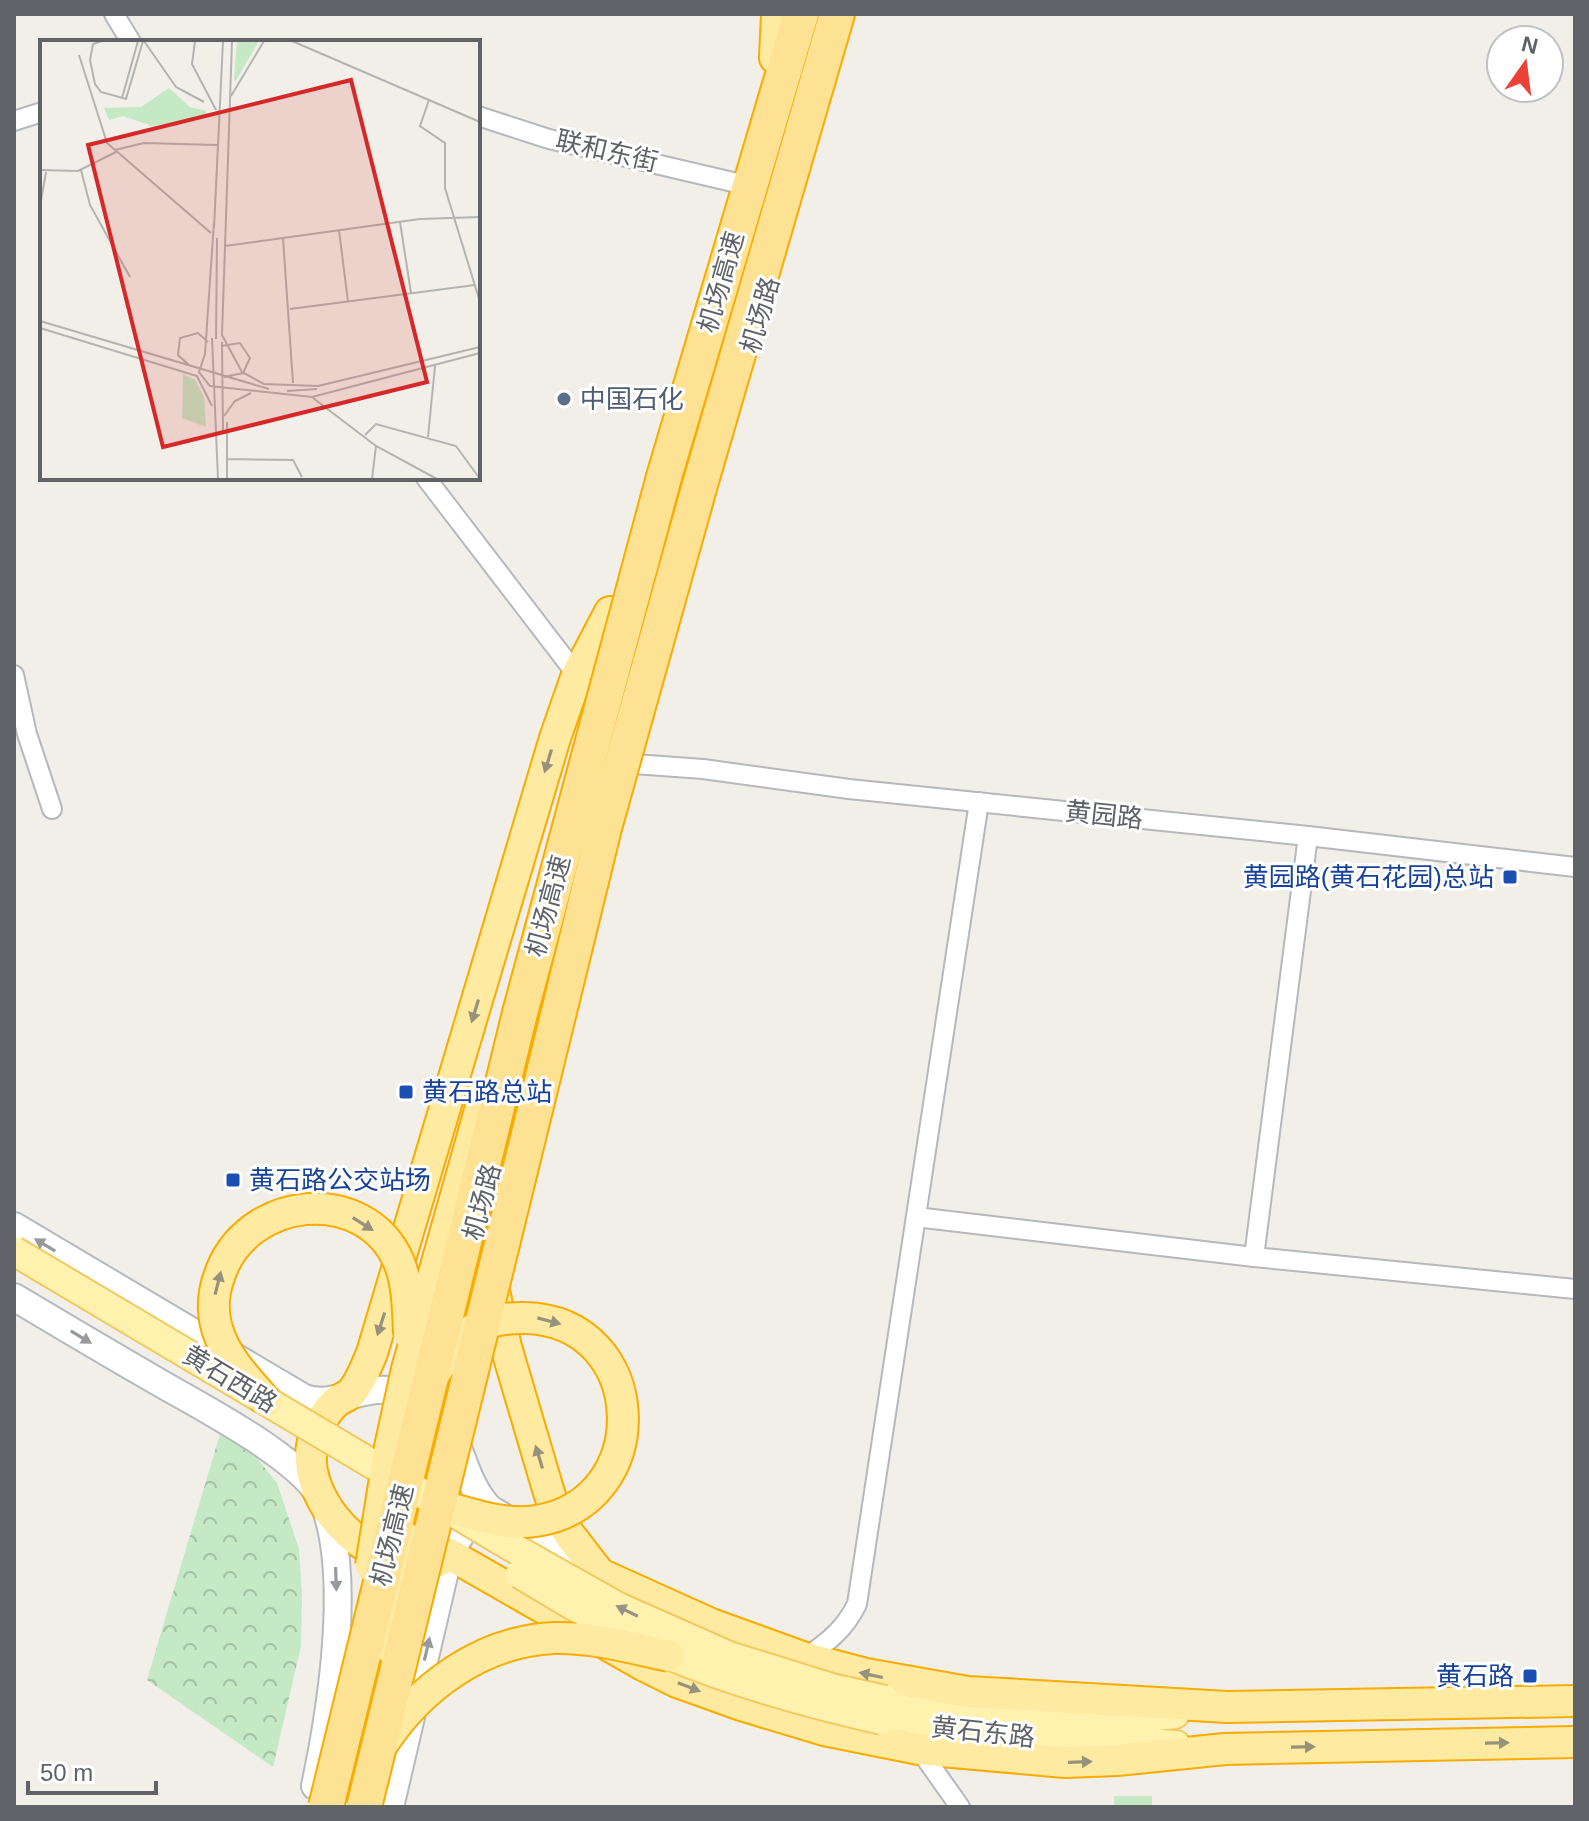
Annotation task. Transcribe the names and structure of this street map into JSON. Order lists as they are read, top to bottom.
{
  "streets": {
    "highway": ["机场高速", "机场路", "黄石东路"],
    "main road": ["黄石西路"],
    "street": ["联和东街", "黄园路"]
  },
  "crossings": [
    ["联和东街", "机场路"],
    ["机场高速", "机场路"],
    ["机场路", "黄园路"],
    ["黄石西路", "黄石东路"]
  ],
  "places": {
    "other": ["中国石化"],
    "transit": [
      "黄园路(黄石花园)总站",
      "黄石路总站",
      "黄石路公交站场",
      "黄石路"
    ]
  },
  "scale_bar": "50 m",
  "north": "top"
}
